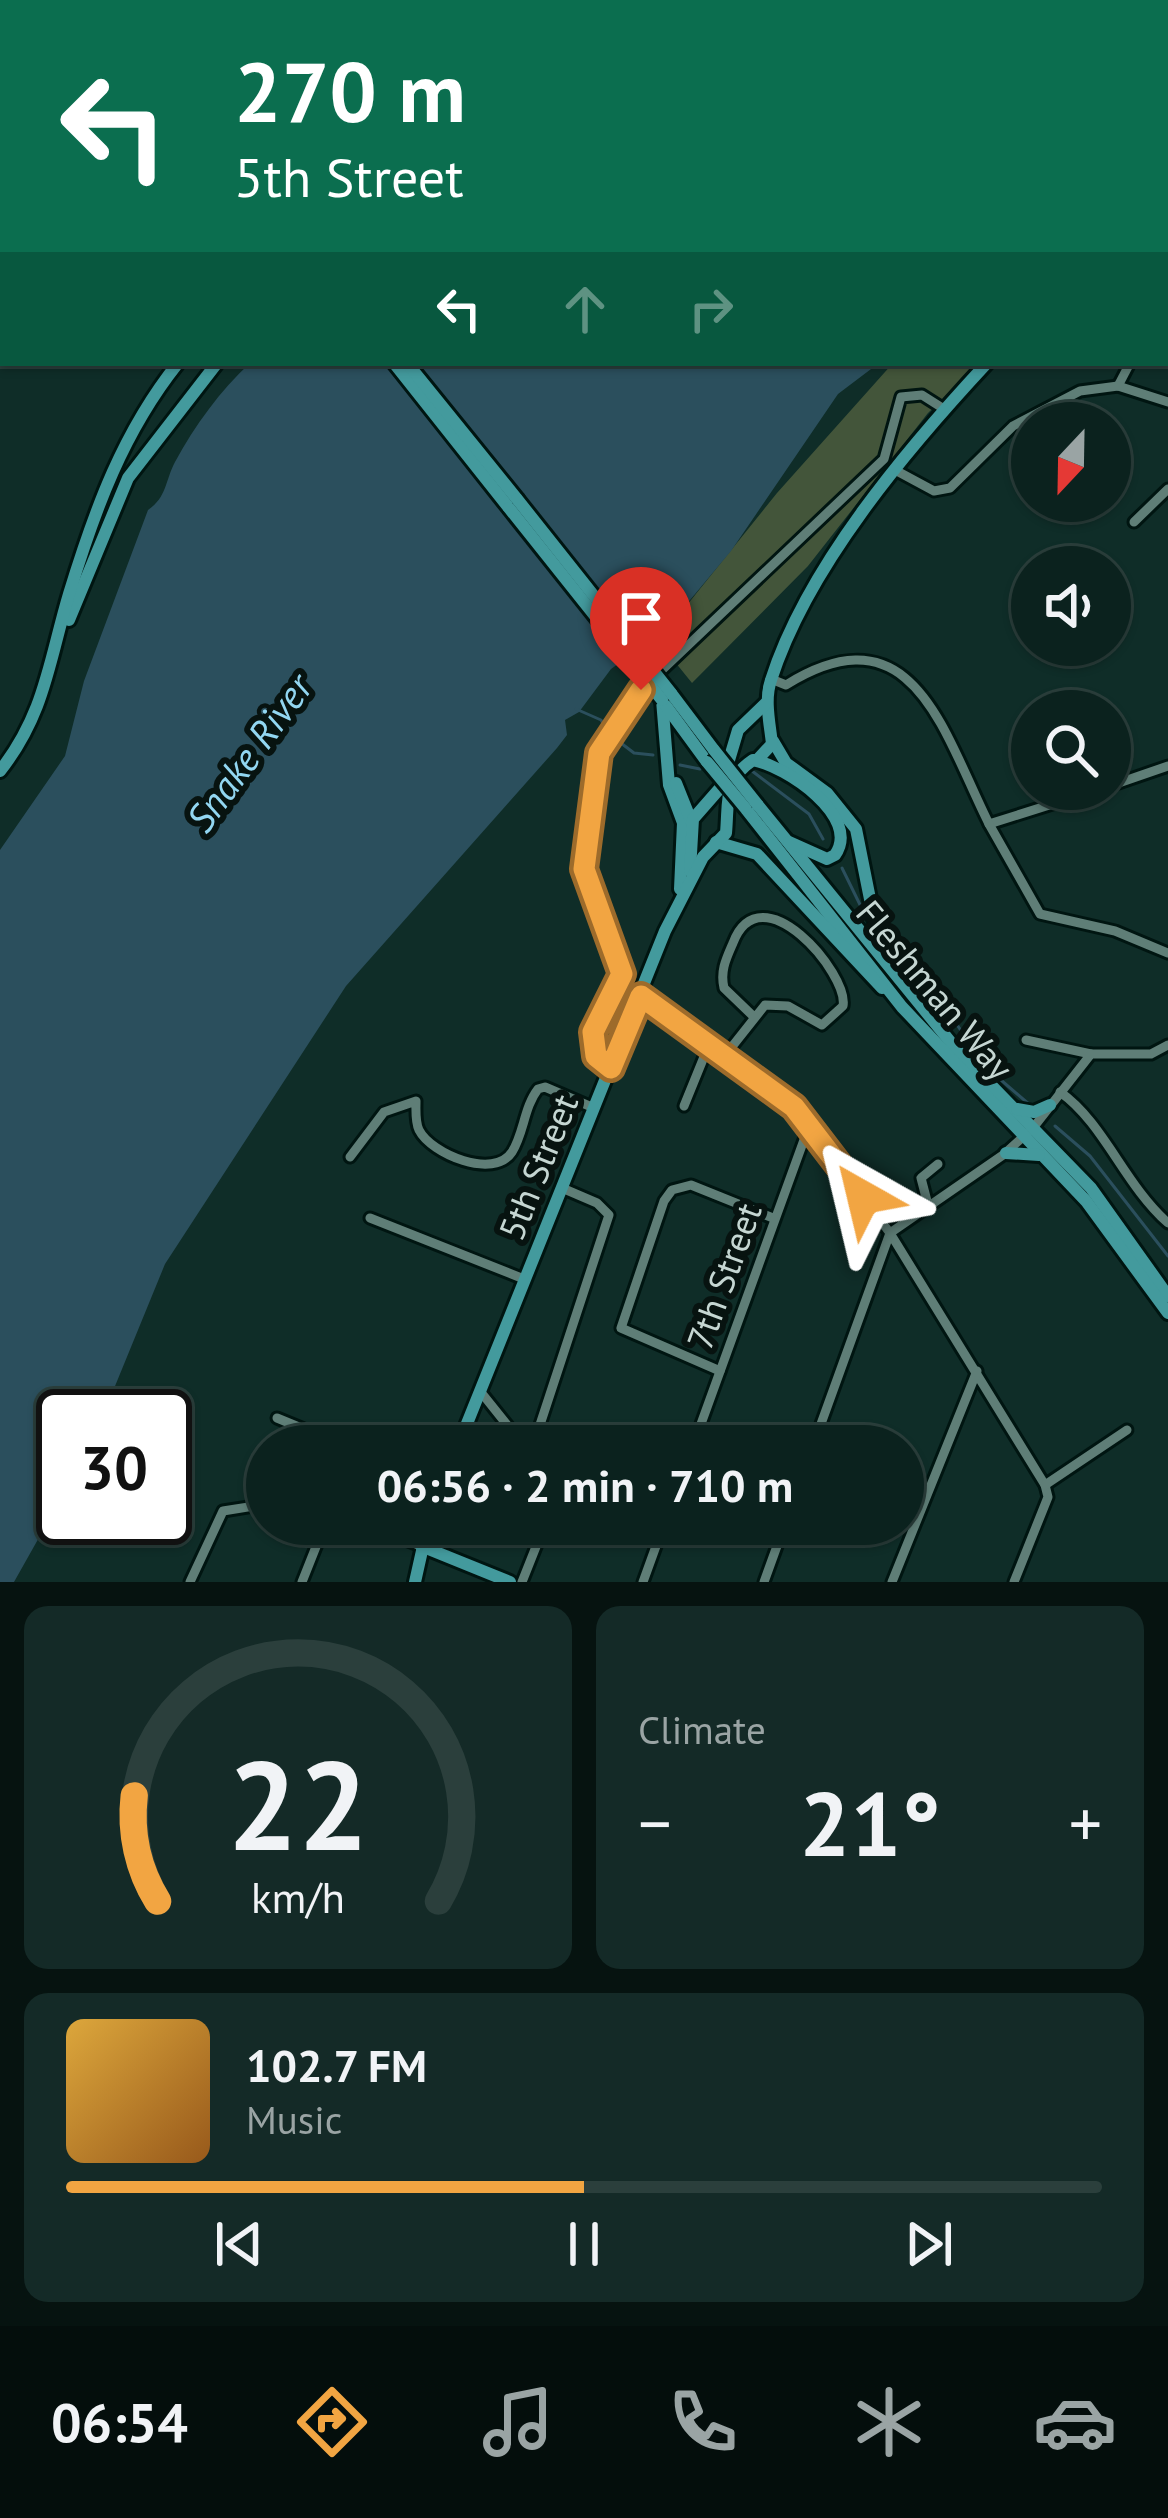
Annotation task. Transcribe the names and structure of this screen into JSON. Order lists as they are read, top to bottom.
{
  "streets": {
    "main road": ["Fleshman Way", "5th Street"],
    "street": ["7th Street"]
  },
  "water": ["Snake River"],
  "north": "bottom",
  "page": {
    "turn": ["270 m", "5th Street"],
    "limit": "30",
    "trip": "06:56 · 2 min · 710 m",
    "tile": "Climate",
    "heat": ["−", "21°", "+"],
    "song": ["102.7 FM", "Music"],
    "tabs": "06:54",
    "gauge": ["22", "km/h"]
  }
}
